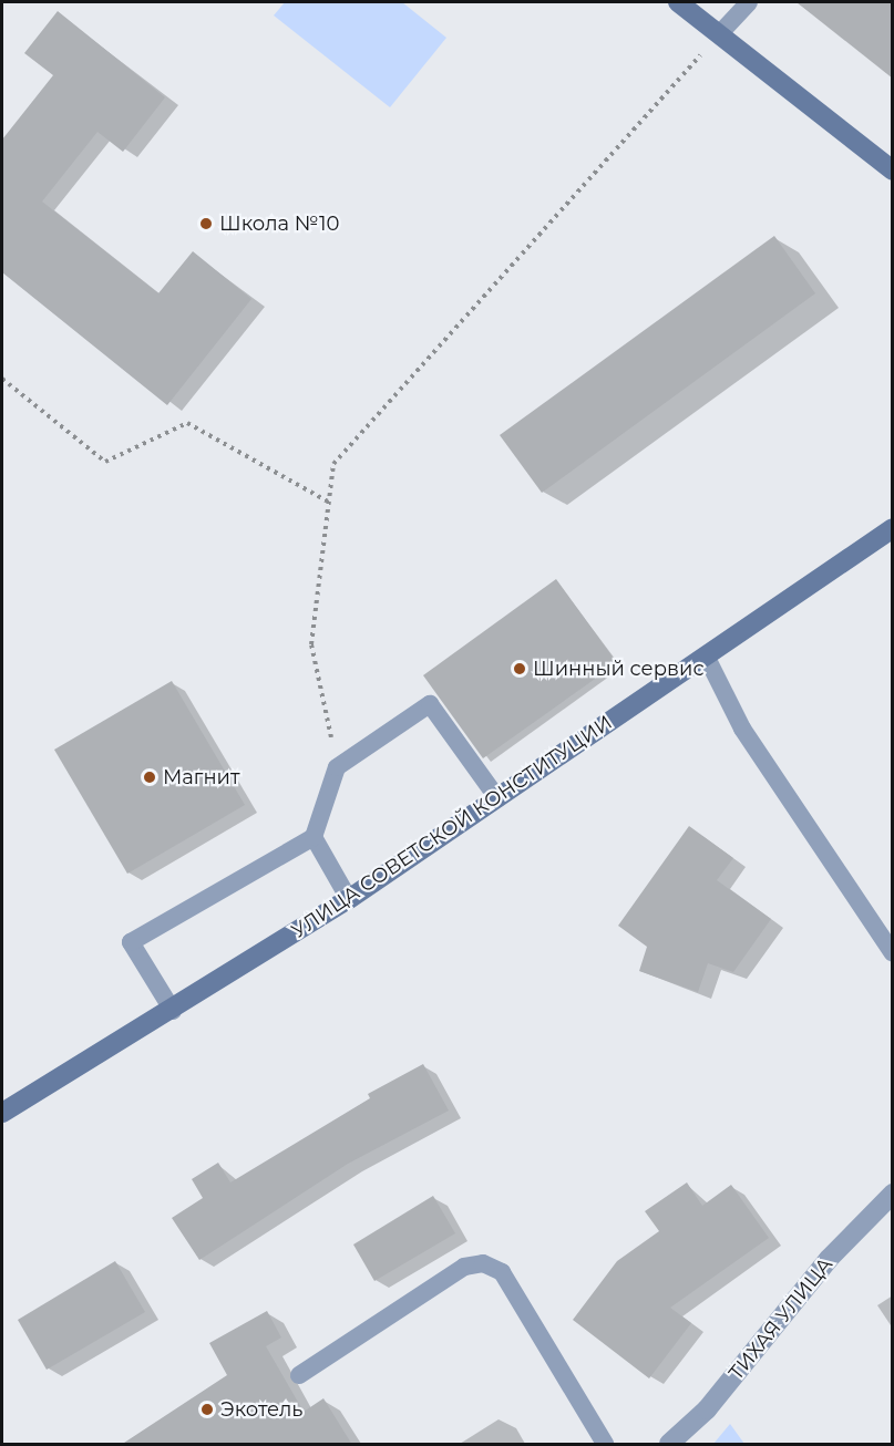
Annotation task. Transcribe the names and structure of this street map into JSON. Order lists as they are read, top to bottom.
{
  "streets": {
    "street": ["УЛИЦА СОВЕТСКОЙ КОНСТИТУЦИИ", "ТИХАЯ УЛИЦА"]
  },
  "places": [
    "Школа №10",
    "Шинный сервис",
    "Магнит",
    "Экотель"
  ]
}
